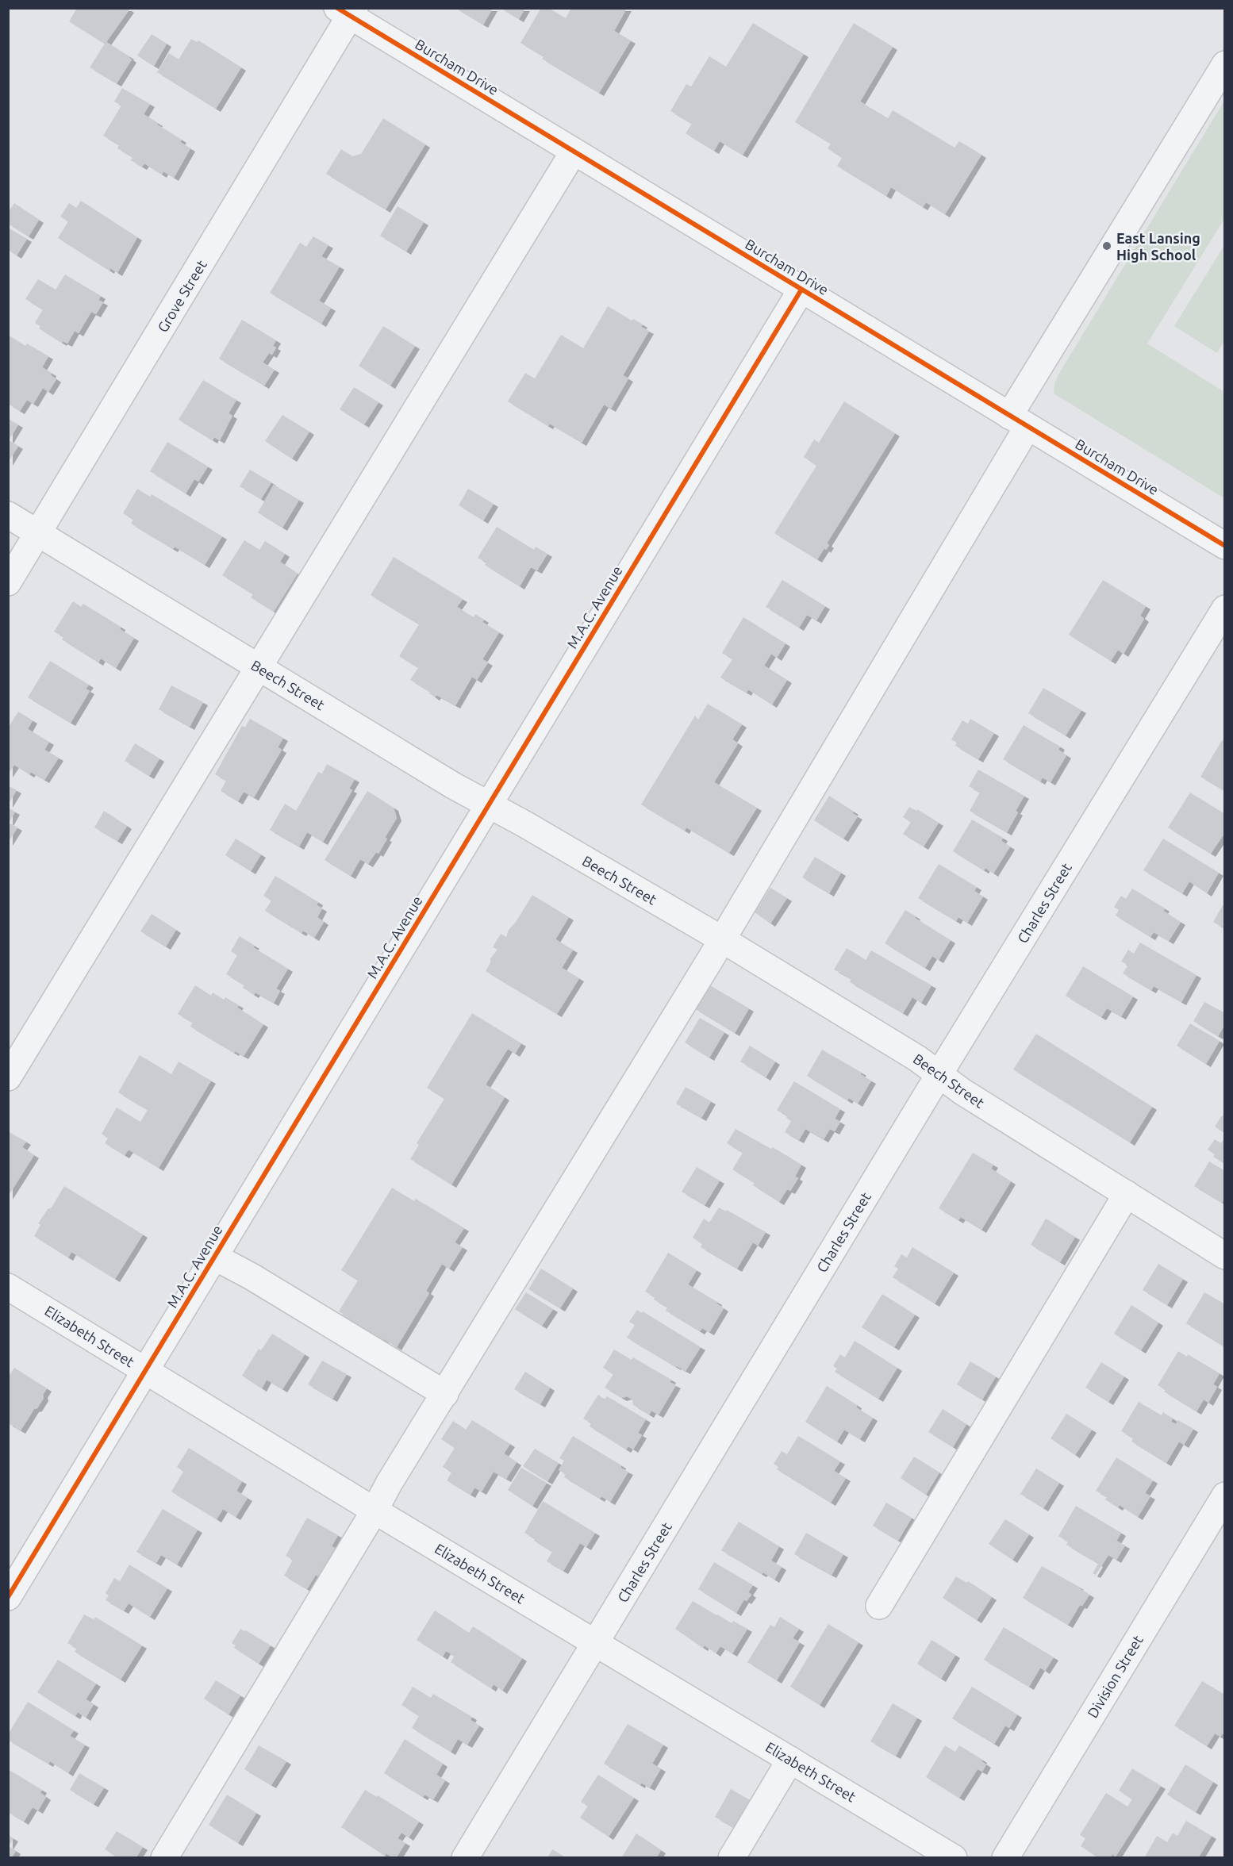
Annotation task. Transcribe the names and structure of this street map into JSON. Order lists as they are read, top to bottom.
{
  "streets": {
    "street": [
      "Burcham Drive",
      "Grove Street",
      "M.A.C. Avenue",
      "Beech Street",
      "Charles Street",
      "Elizabeth Street",
      "Division Street"
    ]
  },
  "crossings": [
    ["Burcham Drive", "Grove Street"],
    ["Burcham Drive", "M.A.C. Avenue"],
    ["Grove Street", "Beech Street"],
    ["M.A.C. Avenue", "Beech Street"],
    ["M.A.C. Avenue", "Elizabeth Street"],
    ["Beech Street", "Charles Street"],
    ["Charles Street", "Elizabeth Street"]
  ],
  "places": ["East Lansing High School"]
}
